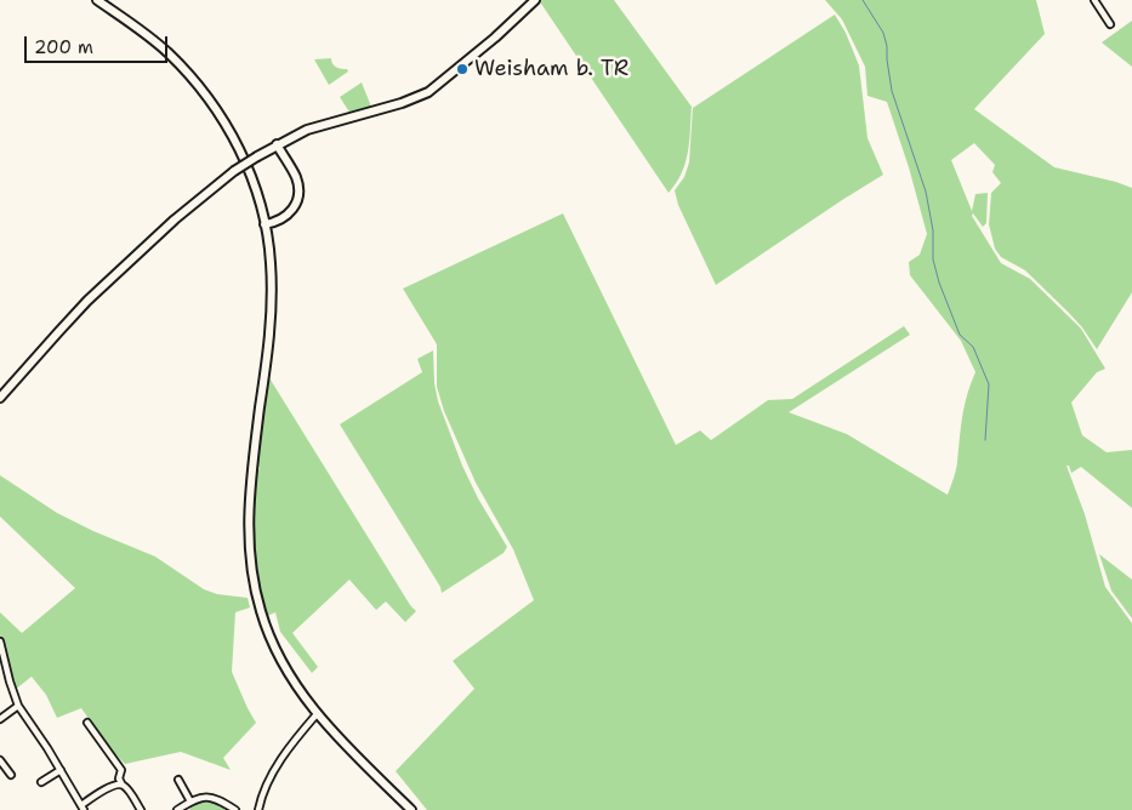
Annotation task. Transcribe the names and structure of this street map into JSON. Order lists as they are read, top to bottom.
{
  "places": ["Weisham b. TR"],
  "scale_bar": "200 m"
}
